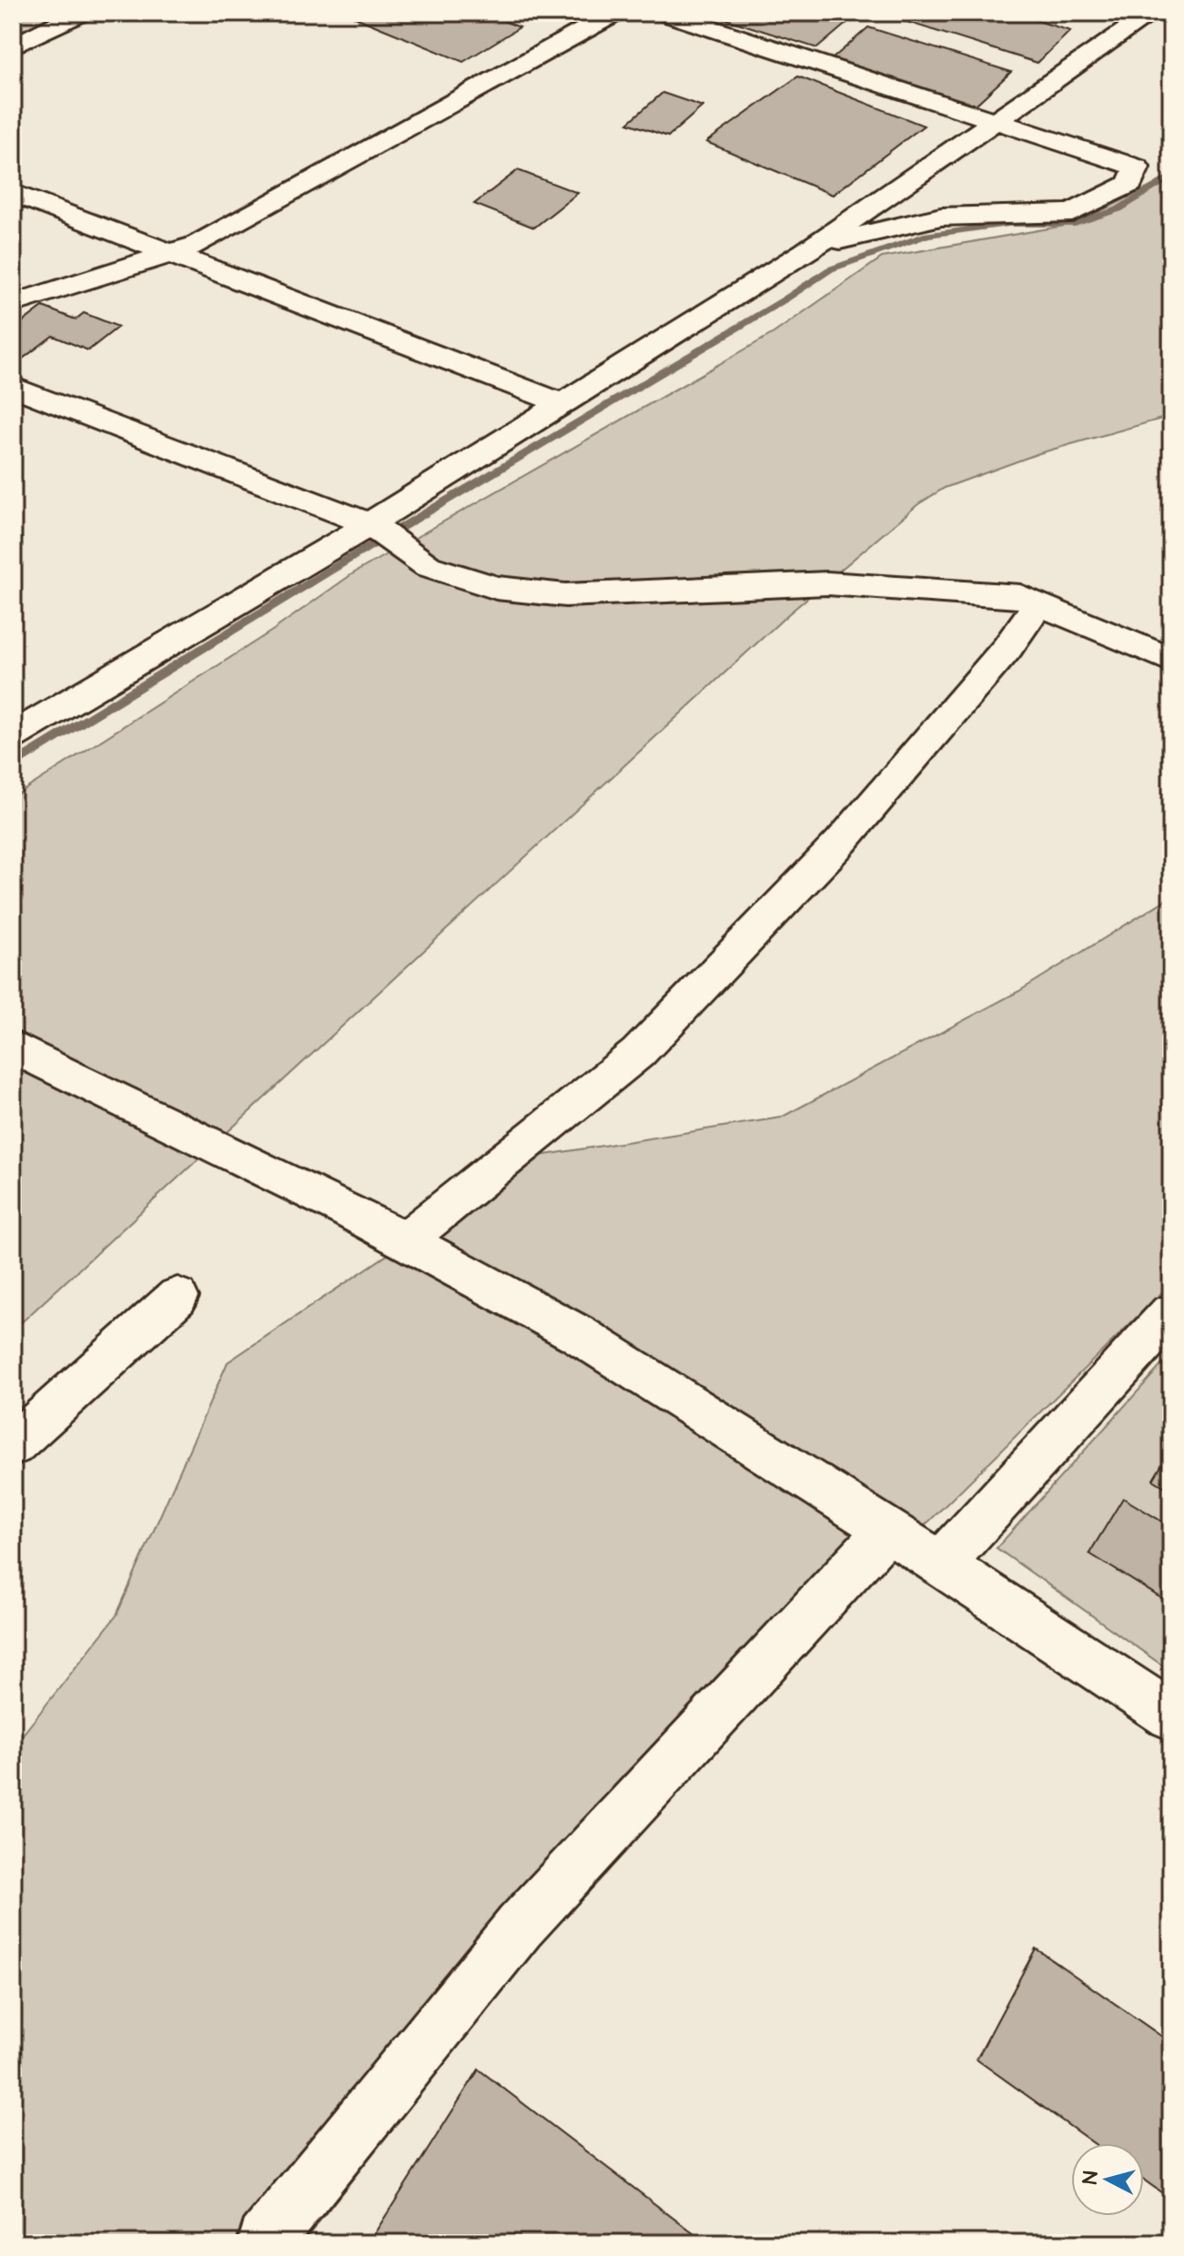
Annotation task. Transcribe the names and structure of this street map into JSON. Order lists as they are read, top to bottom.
{
  "north": "left"
}
